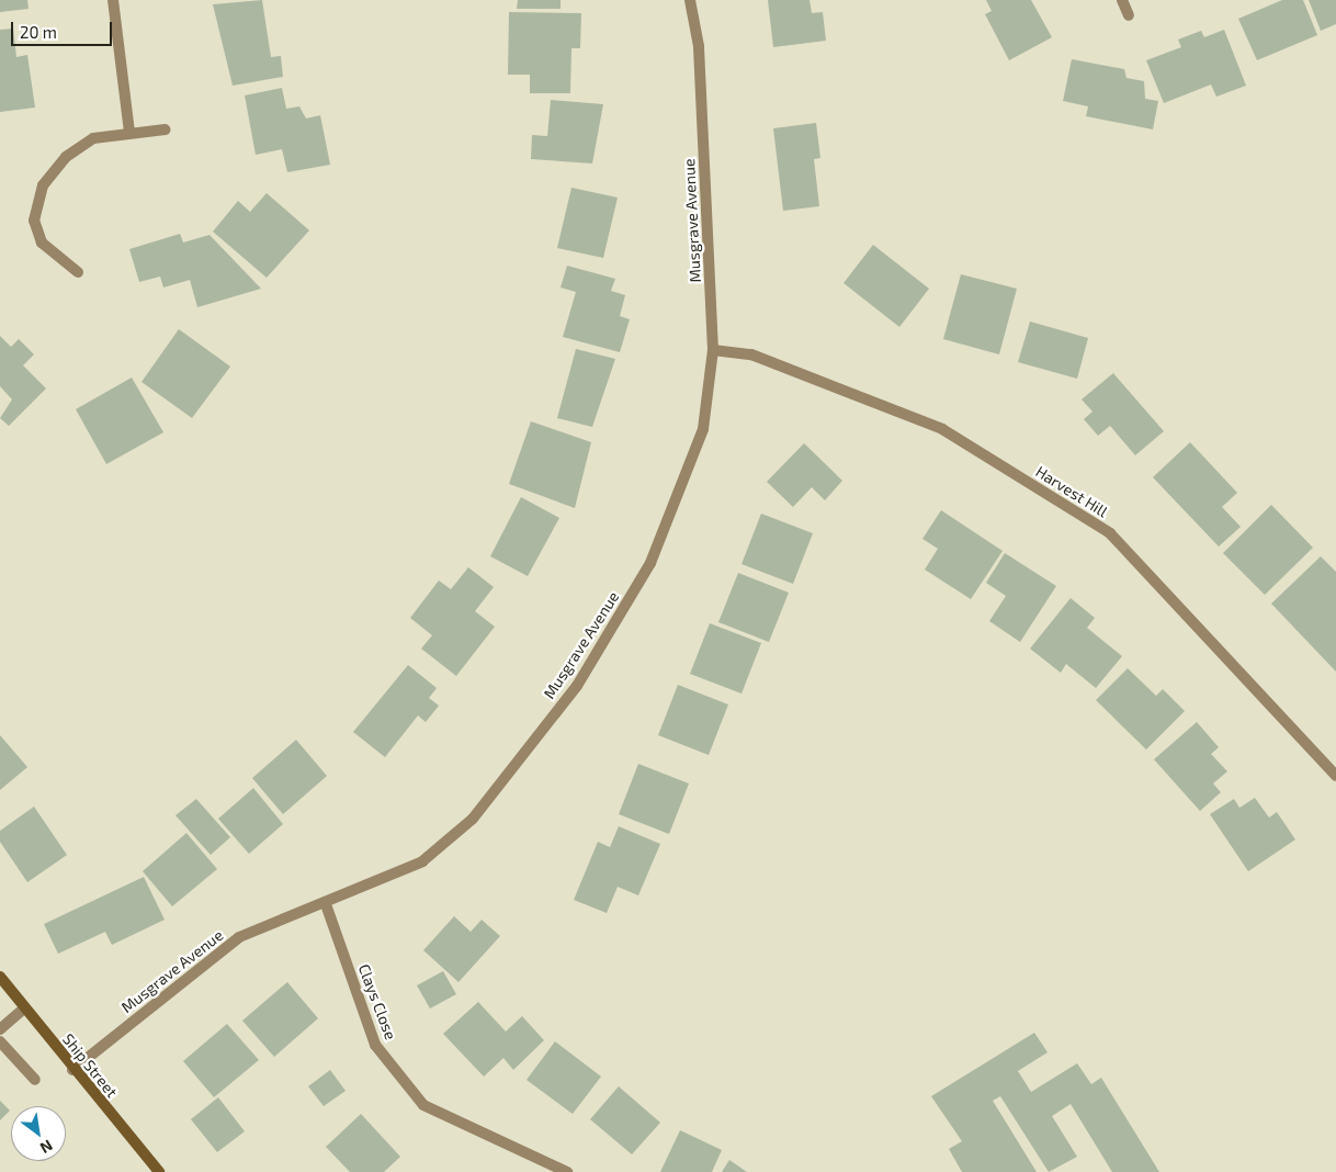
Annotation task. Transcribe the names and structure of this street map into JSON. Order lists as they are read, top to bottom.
{
  "streets": {
    "street": [
      "Musgrave Avenue",
      "Harvest Hill",
      "Clays Close",
      "Ship Street"
    ]
  },
  "crossings": [
    ["Musgrave Avenue", "Harvest Hill"],
    ["Musgrave Avenue", "Clays Close"],
    ["Musgrave Avenue", "Ship Street"]
  ],
  "scale_bar": "20 m",
  "north": "bottom right"
}
